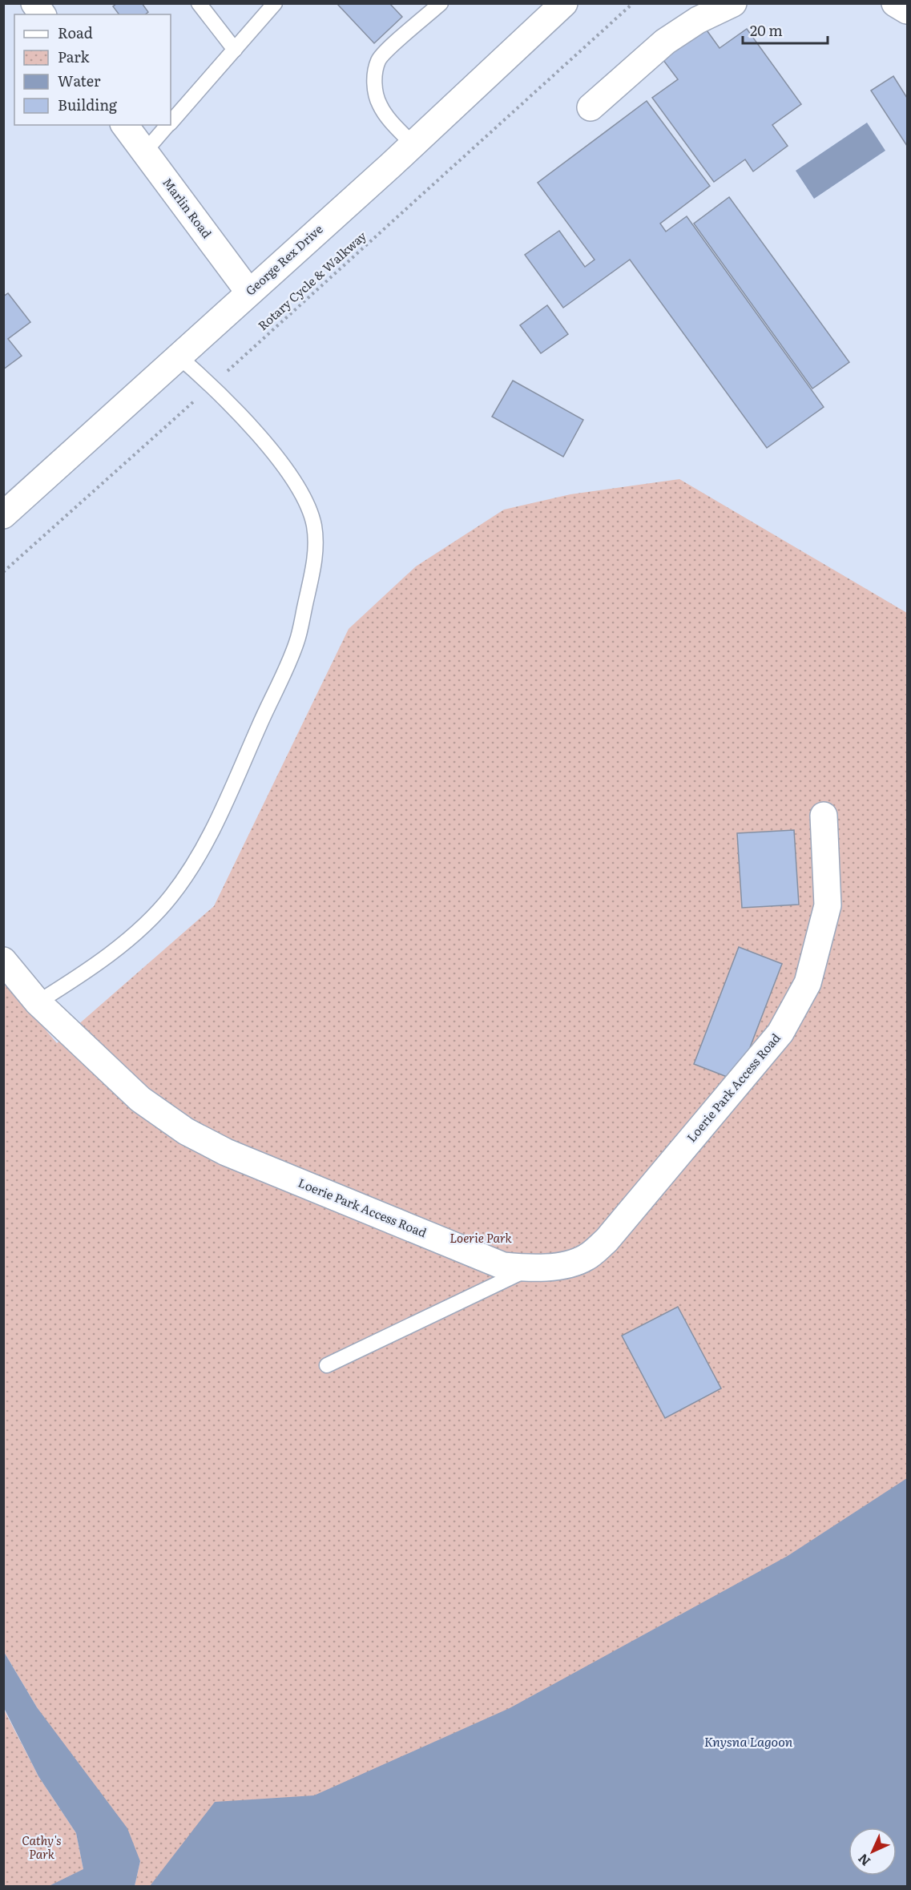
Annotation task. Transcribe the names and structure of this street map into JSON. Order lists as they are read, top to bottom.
{
  "streets": {
    "street": ["Marlin Road", "George Rex Drive", "Loerie Park Access Road"],
    "path": ["Rotary Cycle & Walkway"]
  },
  "crossings": [
    ["Marlin Road", "George Rex Drive"]
  ],
  "water": ["Knysna Lagoon"],
  "parks": ["Loerie Park", "Cathy's Park"],
  "legend": [
    "Road",
    "Park",
    "Water",
    "Building"
  ],
  "scale_bar": "20 m",
  "north": "bottom left"
}
